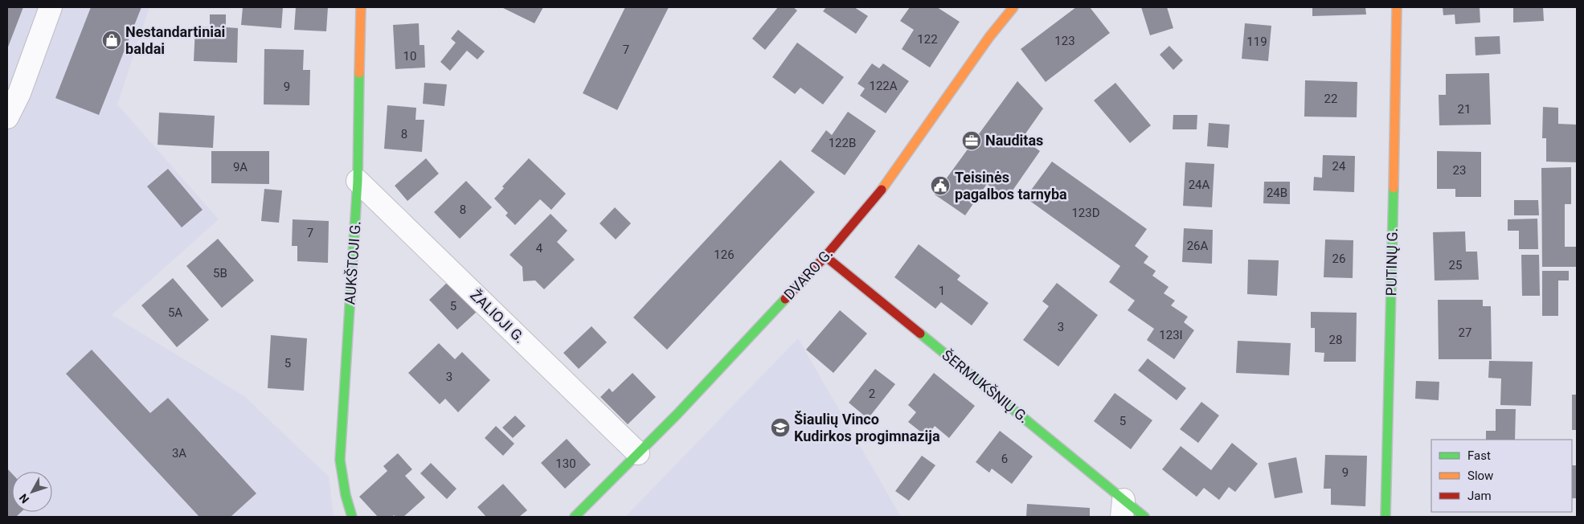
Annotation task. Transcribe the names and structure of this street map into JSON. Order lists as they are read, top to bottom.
{
  "streets": {
    "street": [
      "PUTINŲ G.",
      "AUKŠTOJI G.",
      "DVARO G.",
      "ŽALIOJI G.",
      "ŠERMUKŠNIŲ G."
    ]
  },
  "crossings": [
    ["AUKŠTOJI G.", "ŽALIOJI G."],
    ["DVARO G.", "ŽALIOJI G."],
    ["DVARO G.", "ŠERMUKŠNIŲ G."]
  ],
  "places": {
    "shop": ["Nestandartiniai baldai"],
    "office": ["Nauditas"],
    "public building": ["Teisinės pagalbos tarnyba"],
    "school or university": ["Šiaulių Vinco Kudirkos progimnazija"]
  },
  "house_numbers": [
    "122",
    "123",
    "119",
    "7",
    "10",
    "122A",
    "9",
    "22",
    "21",
    "8",
    "122B",
    "24",
    "9A",
    "23",
    "24A",
    "24B",
    "8",
    "123D",
    "7",
    "26A",
    "4",
    "126",
    "26",
    "25",
    "5B",
    "1",
    "5",
    "5A",
    "3",
    "27",
    "123I",
    "28",
    "5",
    "3",
    "2",
    "5",
    "3A",
    "6",
    "130",
    "9"
  ],
  "legend": ["Fast", "Slow", "Jam"],
  "north": "bottom left"
}
